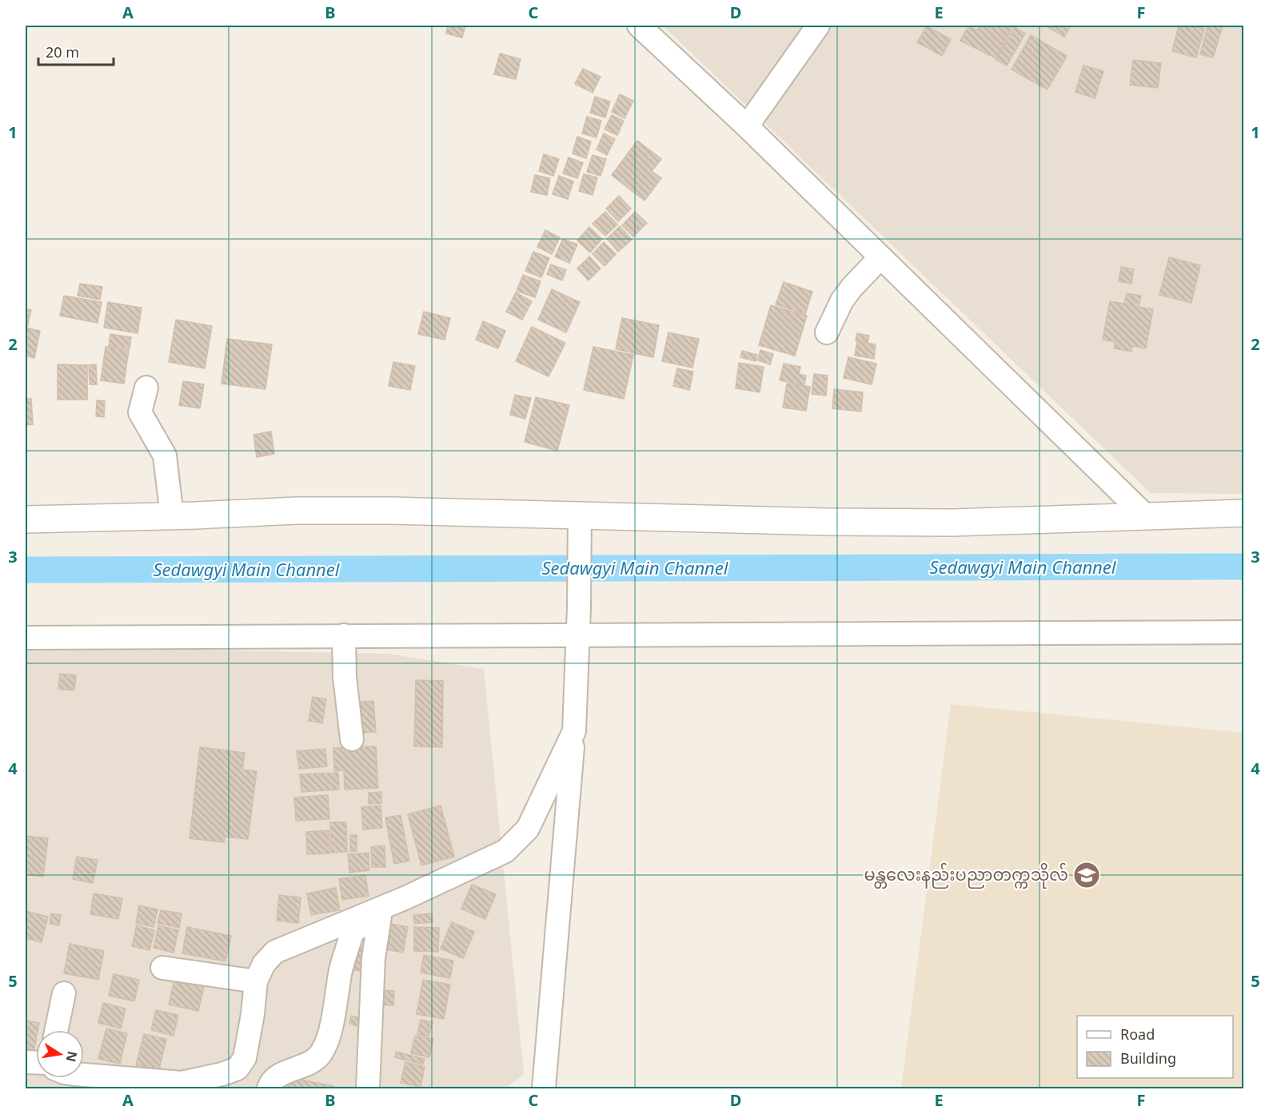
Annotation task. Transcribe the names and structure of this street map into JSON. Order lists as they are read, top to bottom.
{
  "water": ["Sedawgyi Main Channel"],
  "places": {
    "school or university": ["မန္တလေးနည်းပညာတက္ကသိုလ်"]
  },
  "legend": ["Road", "Building"],
  "scale_bar": "20 m",
  "north": "right",
  "grid": {
    "columns": [
      "A",
      "B",
      "C",
      "D",
      "E",
      "F"
    ],
    "rows": [
      "1",
      "2",
      "3",
      "4",
      "5"
    ]
  }
}
